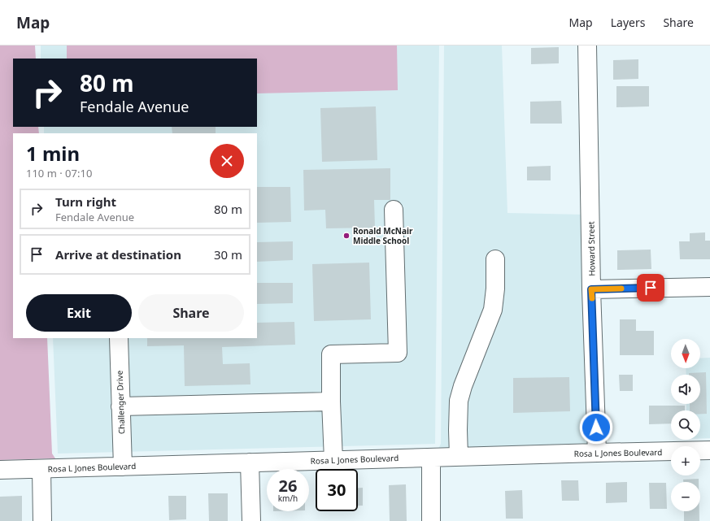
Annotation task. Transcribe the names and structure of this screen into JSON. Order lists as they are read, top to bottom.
{
  "streets": {
    "street": ["Howard Street", "Challenger Drive", "Rosa L Jones Boulevard"]
  },
  "crossings": [
    ["Howard Street", "Rosa L Jones Boulevard"],
    ["Challenger Drive", "Rosa L Jones Boulevard"]
  ],
  "places": ["Ronald McNair Middle School"],
  "north": "bottom",
  "page": {
    "header": "Map",
    "nav": ["Map", "Layers", "Share"],
    "turn": ["80 m", "Fendale Avenue"],
    "heading": ["1 min", "110 m · 07:10"],
    "list": [
      {
        "name": "Turn right",
        "note": "Fendale Avenue",
        "value": "80 m"
      },
      {
        "name": "Arrive at destination",
        "value": "30 m"
      }
    ],
    "buttons": ["Exit", "Share"],
    "map_buttons": ["+", "−"],
    "speed": "26 km/h",
    "limit": "30"
  }
}
